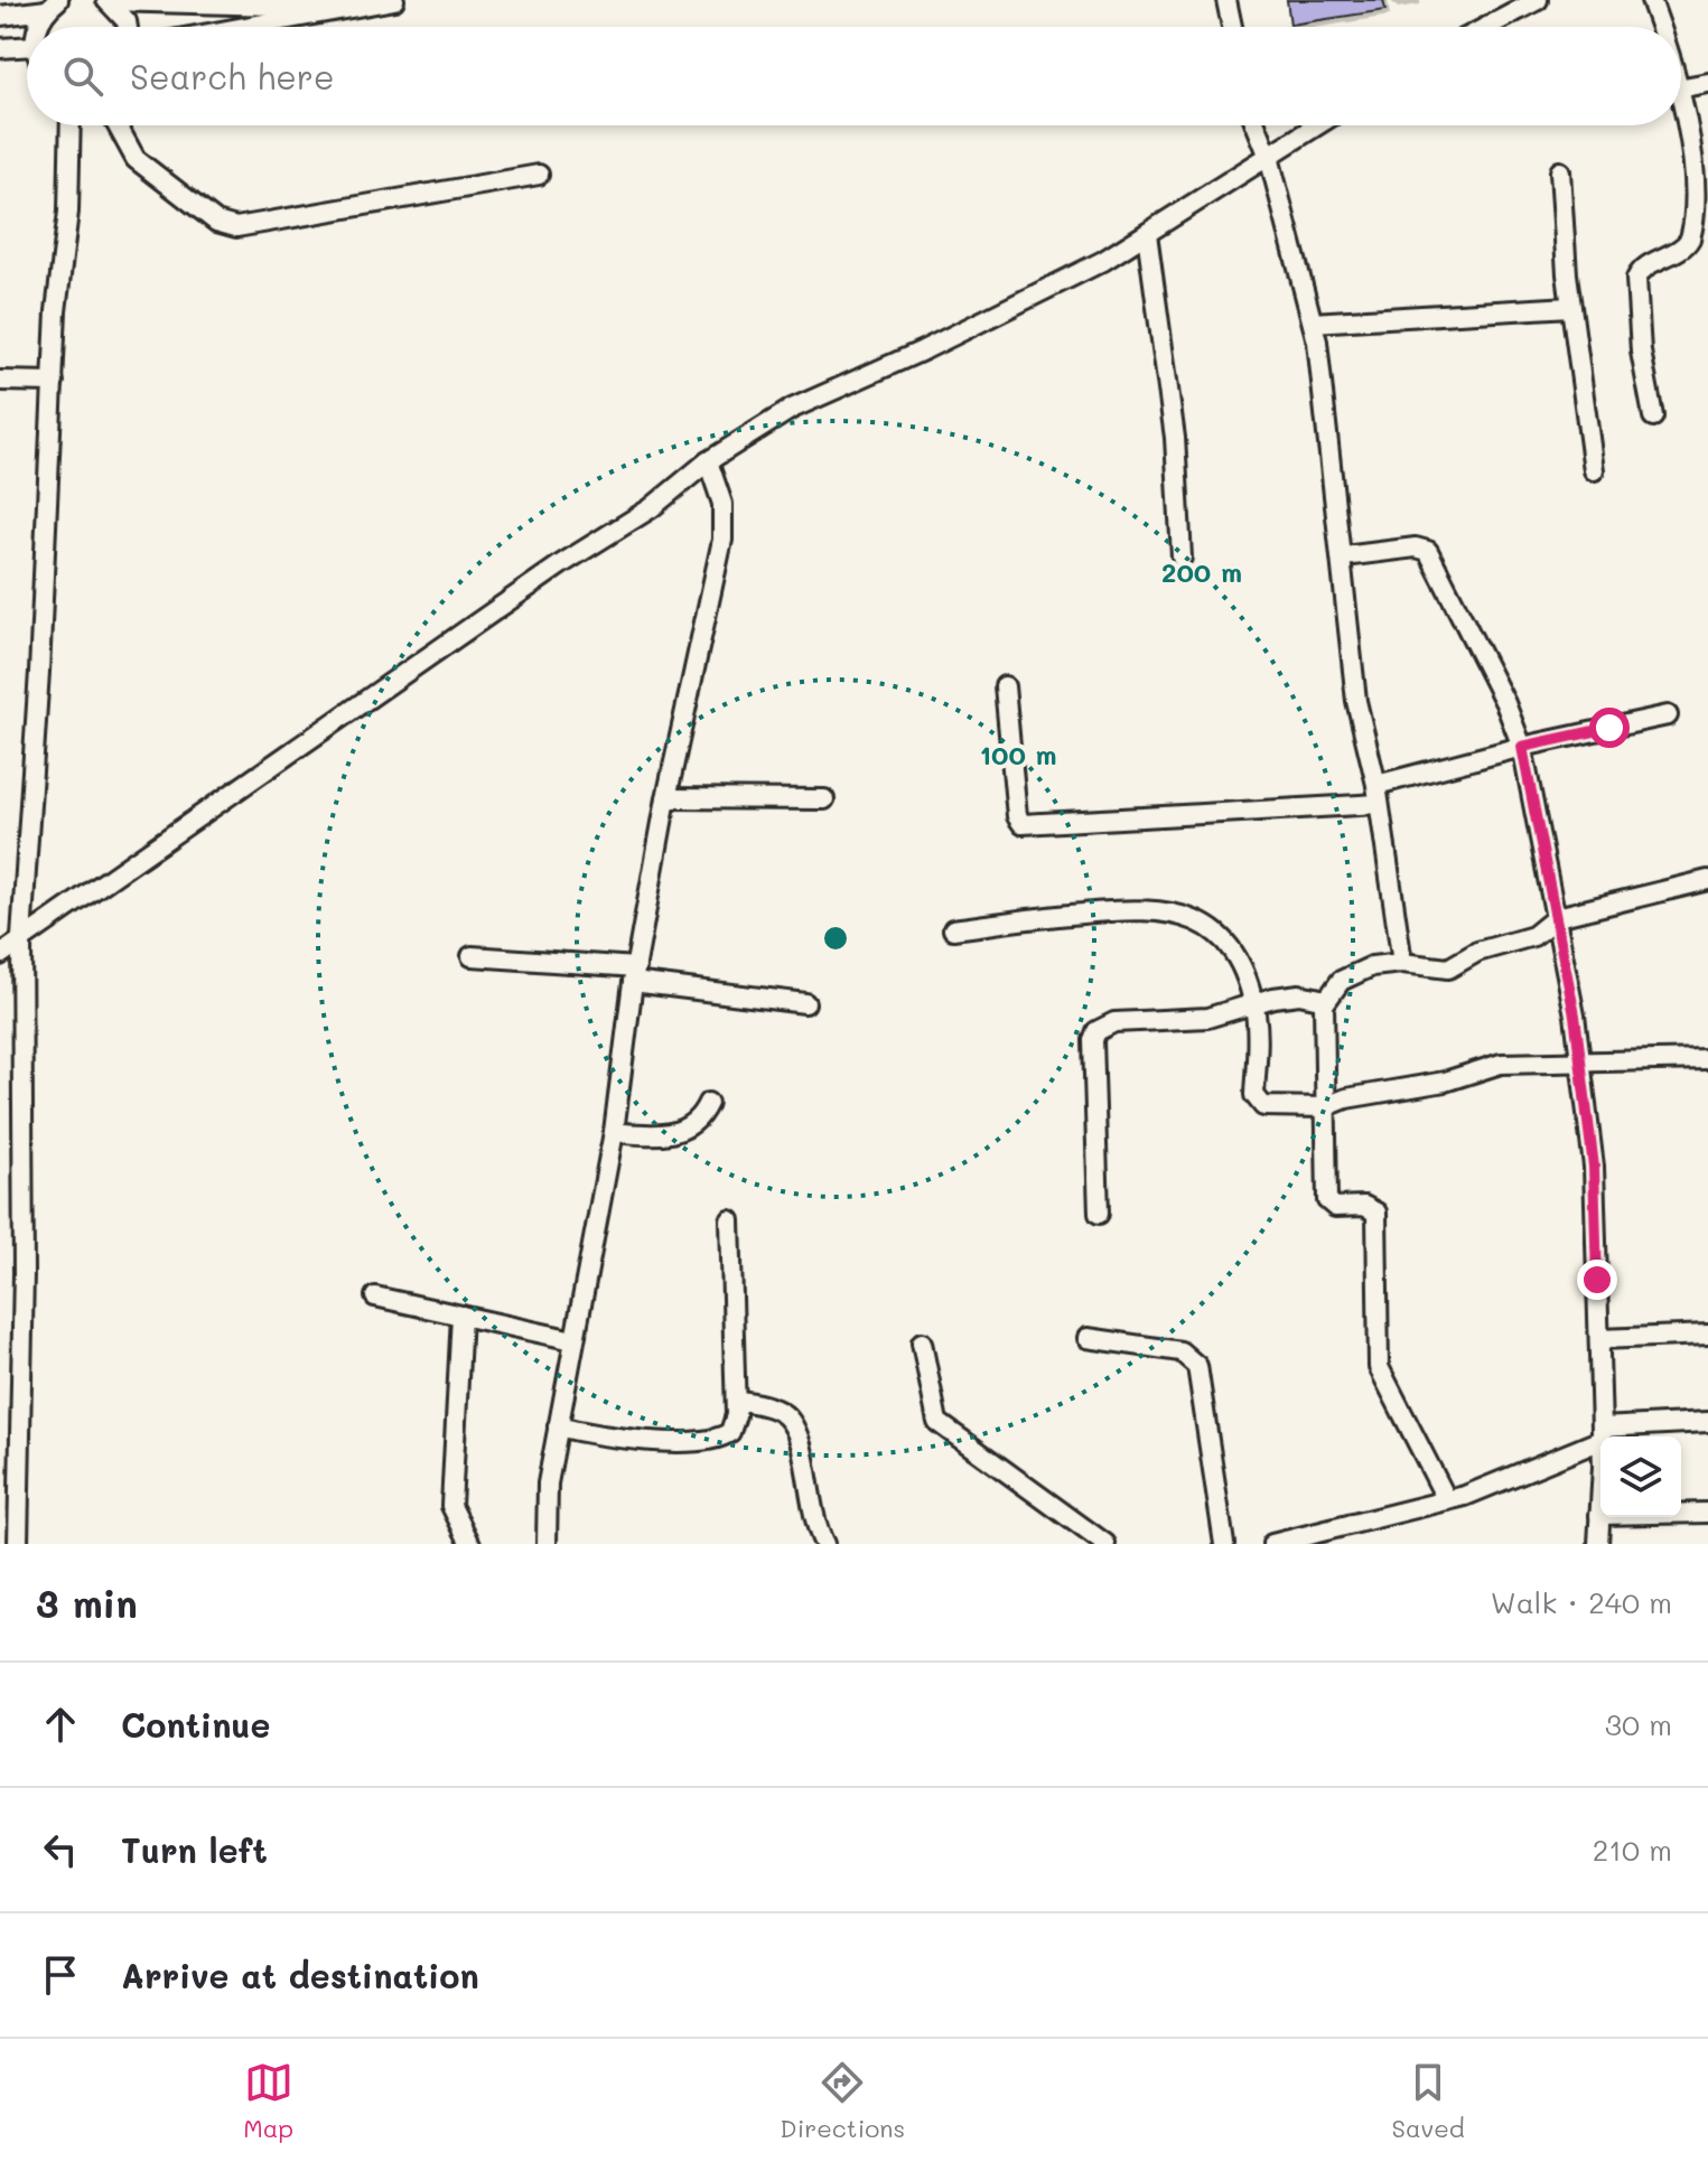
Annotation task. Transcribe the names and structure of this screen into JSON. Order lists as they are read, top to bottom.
{
  "page": {
    "search": "Search here",
    "heading": ["3 min", "Walk · 240 m"],
    "list": [
      ["Continue", "30 m"],
      ["Turn left", "210 m"],
      "Arrive at destination"
    ],
    "nav": ["Map", "Directions", "Saved"]
  },
  "rings": ["200 m", "100 m"]
}
